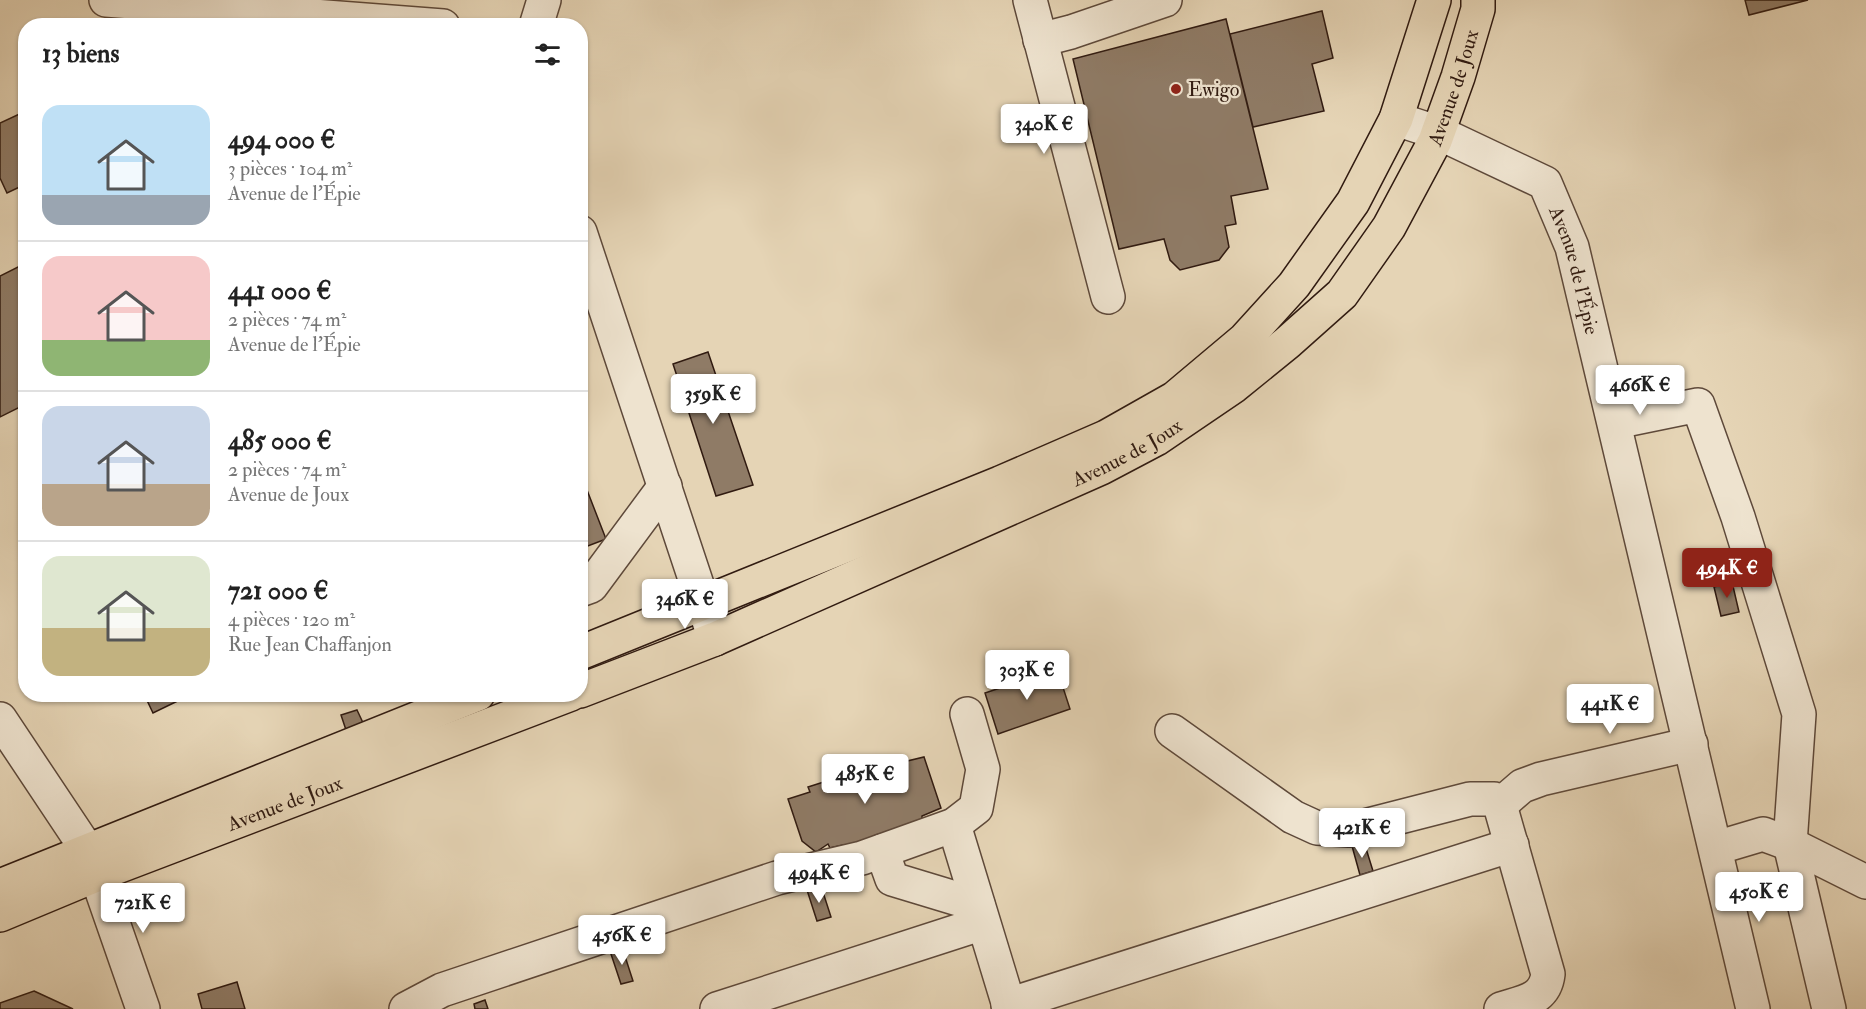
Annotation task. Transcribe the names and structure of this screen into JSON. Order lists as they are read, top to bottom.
{
  "streets": {
    "main road": ["Avenue de Joux"],
    "street": ["Avenue de l'Épie"]
  },
  "crossings": [
    ["Avenue de Joux", "Avenue de l'Épie"]
  ],
  "places": ["Ewigo"],
  "page": {
    "heading": "13 biens",
    "list": [
      {
        "name": "494 000 €",
        "note": "3 pièces · 104 m² · Avenue de l'Épie"
      },
      {
        "name": "441 000 €",
        "note": "2 pièces · 74 m² · Avenue de l'Épie"
      },
      {
        "name": "485 000 €",
        "note": "2 pièces · 74 m² · Avenue de Joux"
      },
      {
        "name": "721 000 €",
        "note": "4 pièces · 120 m² · Rue Jean Chaffanjon"
      }
    ],
    "price": [
      "340K €",
      "466K €",
      "359K €",
      "494K €",
      "346K €",
      "303K €",
      "441K €",
      "485K €",
      "421K €",
      "494K €",
      "450K €",
      "721K €",
      "456K €"
    ]
  }
}
